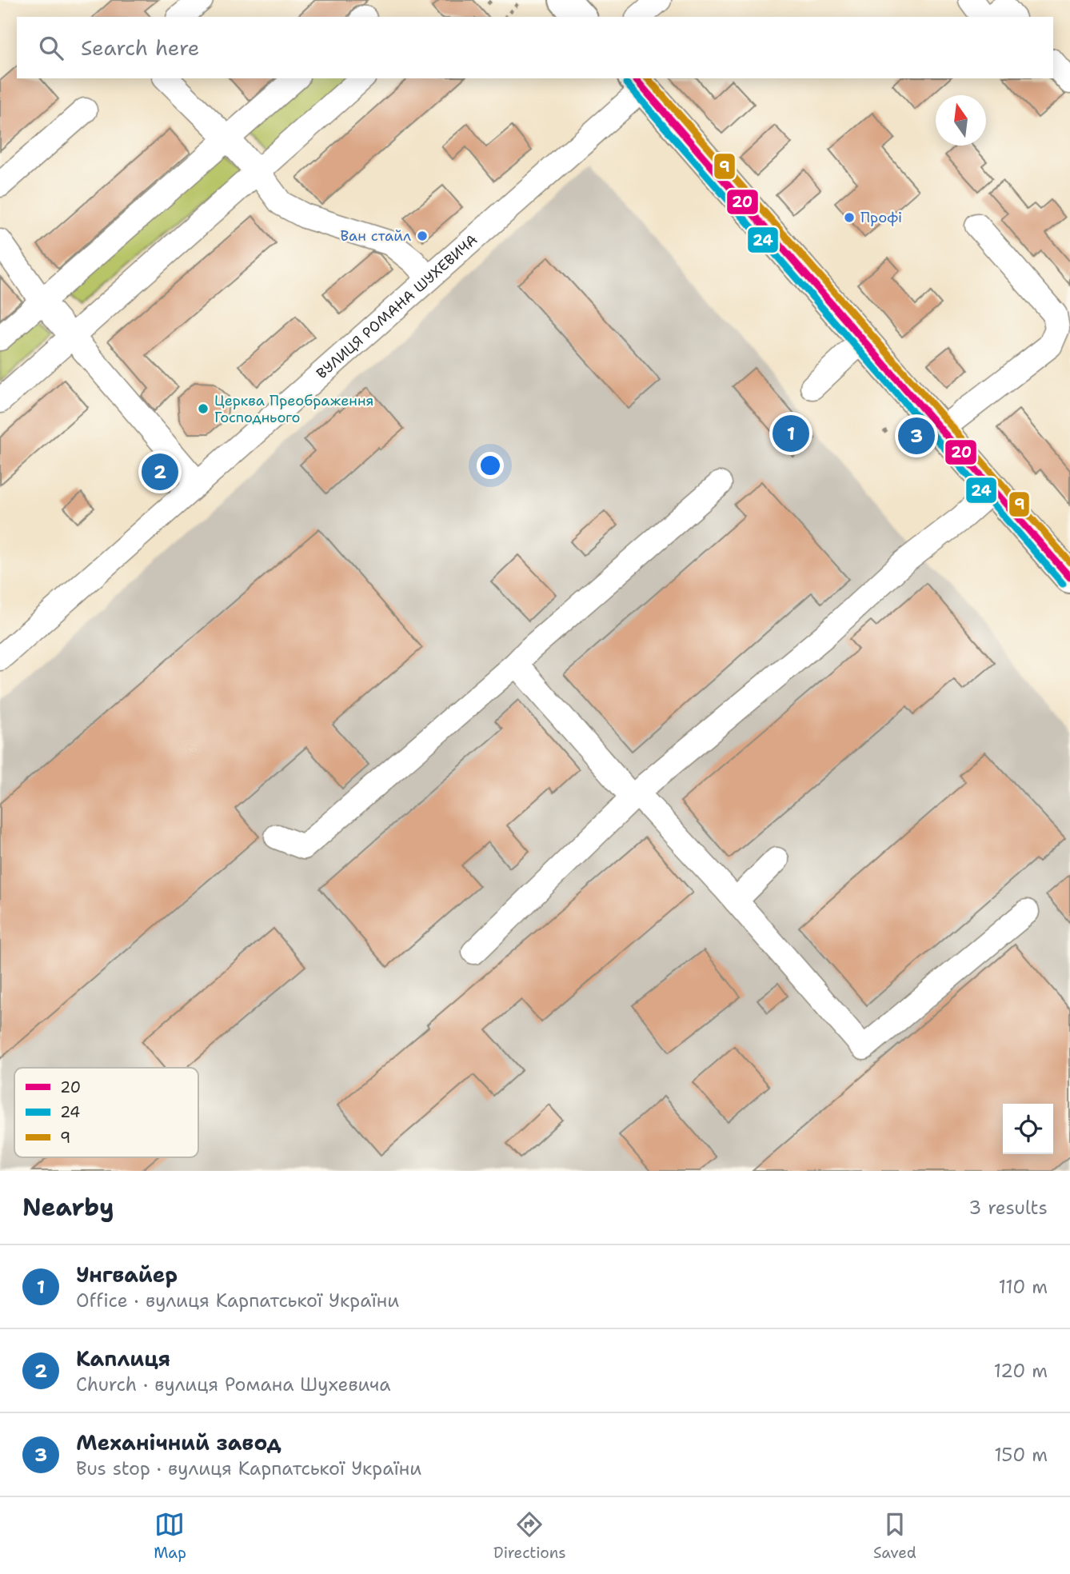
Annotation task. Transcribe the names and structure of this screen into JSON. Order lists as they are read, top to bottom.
{
  "streets": {
    "street": ["ВУЛИЦЯ РОМАНА ШУХЕВИЧА"]
  },
  "places": ["Профі", "Ван стайл", "Церква Преображення Господнього"],
  "lines": ["transit line 20", "transit line 9", "transit line 24"],
  "legend": ["20", "24", "9"],
  "north": "top",
  "page": {
    "search": "Search here",
    "pins": ["1", "3", "2"],
    "heading": ["Nearby", "3 results"],
    "list": [
      {
        "mark": "1",
        "name": "Унгвайер",
        "note": "Office · вулиця Карпатської України",
        "value": "110 m"
      },
      {
        "mark": "2",
        "name": "Каплиця",
        "note": "Church · вулиця Романа Шухевича",
        "value": "120 m"
      },
      {
        "mark": "3",
        "name": "Механічний завод",
        "note": "Bus stop · вулиця Карпатської України",
        "value": "150 m"
      }
    ],
    "nav": ["Map", "Directions", "Saved"]
  }
}
